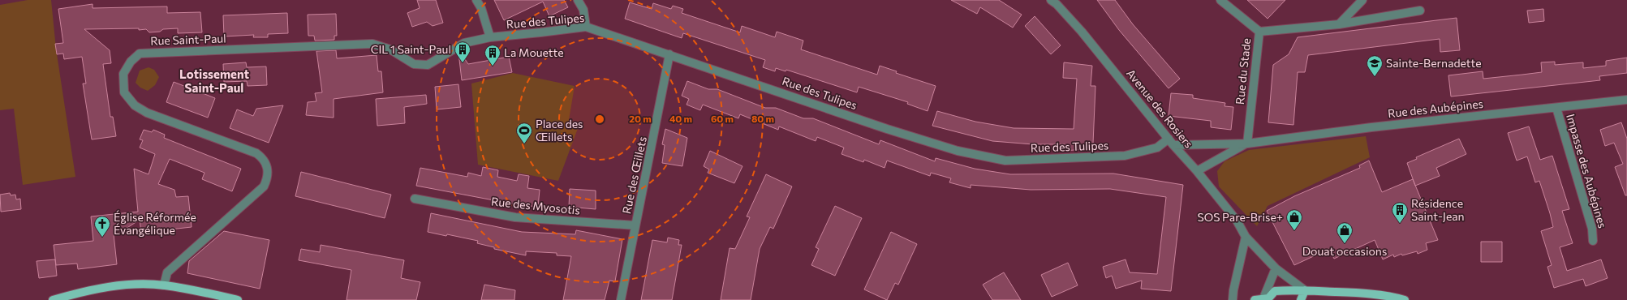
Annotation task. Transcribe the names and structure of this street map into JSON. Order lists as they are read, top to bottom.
{
  "streets": {
    "street": [
      "Rue des Tulipes",
      "Rue Saint-Paul",
      "Rue du Stade",
      "Avenue des Rosiers",
      "Rue des Aubépines",
      "Impasse des Aubépines",
      "Rue des Œillets",
      "Rue des Myosotis"
    ]
  },
  "crossings": [
    ["Rue des Tulipes", "Rue Saint-Paul"],
    ["Rue des Tulipes", "Avenue des Rosiers"],
    ["Rue des Tulipes", "Rue des Aubépines"],
    ["Rue des Tulipes", "Rue des Œillets"],
    ["Rue du Stade", "Rue des Aubépines"],
    ["Avenue des Rosiers", "Rue des Aubépines"],
    ["Rue des Aubépines", "Impasse des Aubépines"],
    ["Rue des Œillets", "Rue des Myosotis"]
  ],
  "districts": ["Lotissement Saint-Paul"],
  "places": {
    "building": ["CIL 1 Saint-Paul", "La Mouette", "Résidence Saint-Jean"],
    "school or university": ["Sainte-Bernadette"],
    "sports": ["Place des Œillets"],
    "shop": ["SOS Pare-Brise+", "Douat occasions"],
    "church": ["Église Réformée Évangélique"]
  },
  "rings": [
    "20 m",
    "40 m",
    "60 m",
    "80 m"
  ]
}
